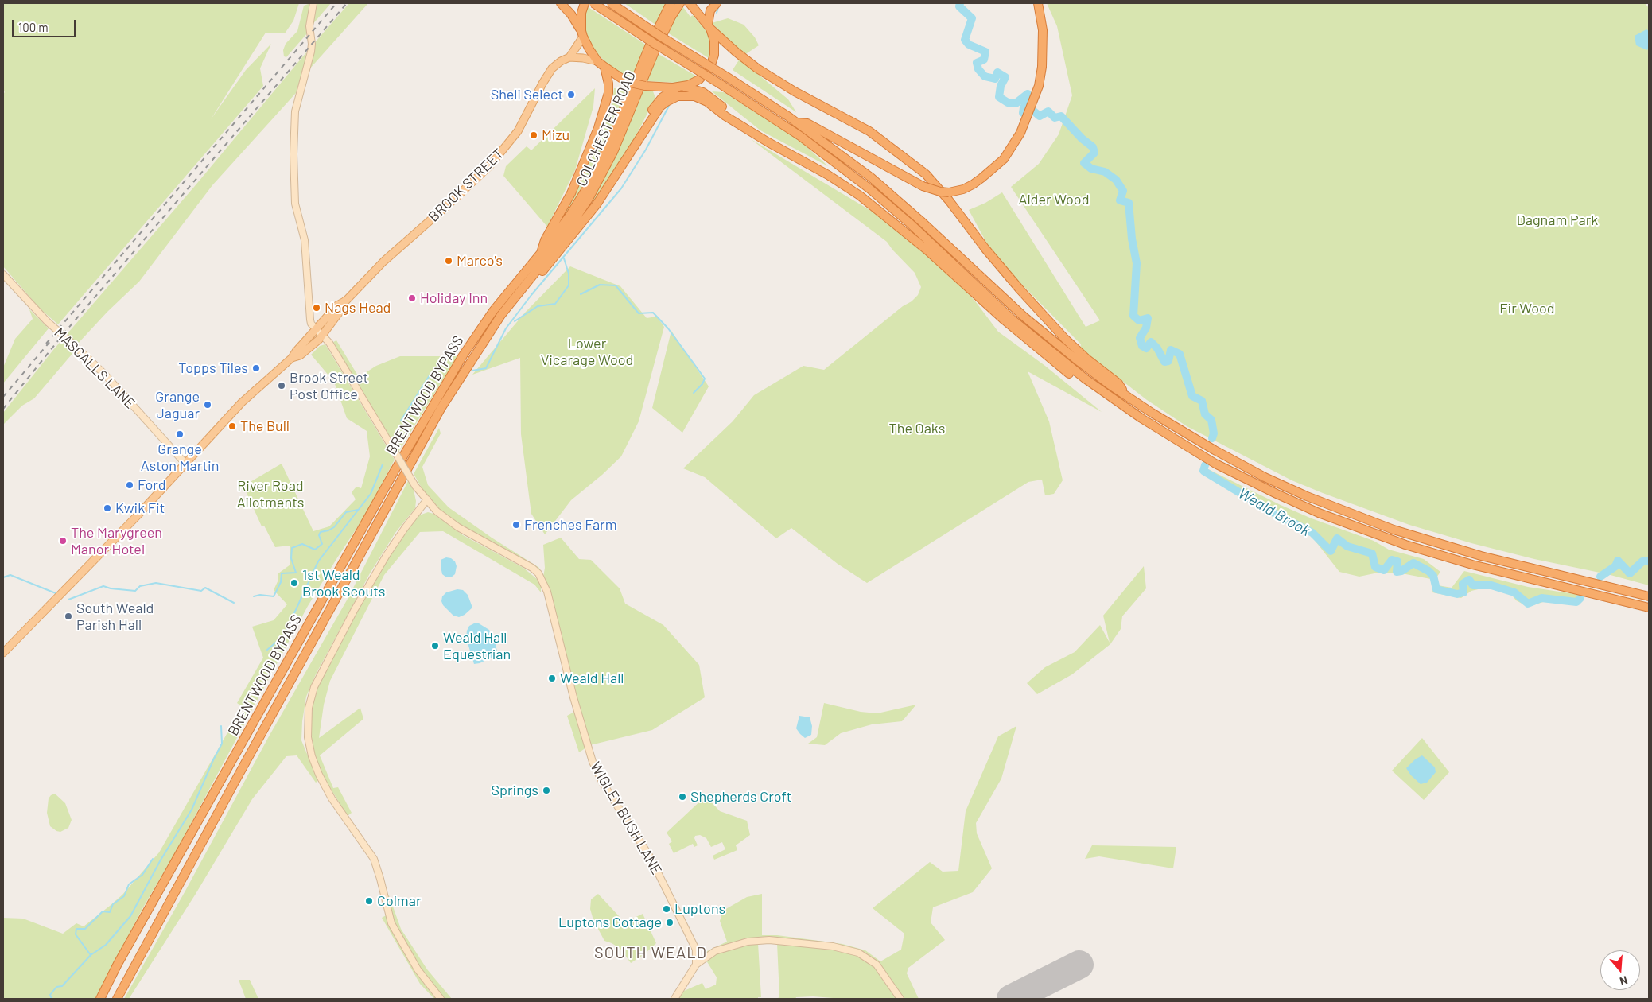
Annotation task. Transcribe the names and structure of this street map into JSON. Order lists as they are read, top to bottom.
{
  "streets": {
    "highway": ["COLCHESTER ROAD", "BRENTWOOD BYPASS"],
    "main road": ["BROOK STREET"],
    "street": ["MASCALLS LANE", "WIGLEY BUSH LANE"]
  },
  "crossings": [
    ["COLCHESTER ROAD", "BRENTWOOD BYPASS"],
    ["BROOK STREET", "MASCALLS LANE"],
    ["BROOK STREET", "WIGLEY BUSH LANE"]
  ],
  "districts": ["SOUTH WEALD"],
  "water": ["Weald Brook"],
  "parks": [
    "Alder Wood",
    "Dagnam Park",
    "Fir Wood",
    "Lower Vicarage Wood",
    "The Oaks",
    "River Road Allotments"
  ],
  "places": [
    "Shell Select",
    "Mizu",
    "Marco's",
    "Holiday Inn",
    "Nags Head",
    "Topps Tiles",
    "Brook Street Post Office",
    "Grange Jaguar",
    "The Bull",
    "Grange Aston Martin",
    "Ford",
    "Kwik Fit",
    "Frenches Farm",
    "The Marygreen Manor Hotel",
    "1st Weald Brook Scouts",
    "South Weald Parish Hall",
    "Weald Hall Equestrian",
    "Weald Hall",
    "Springs",
    "Shepherds Croft",
    "Colmar",
    "Luptons",
    "Luptons Cottage"
  ],
  "scale_bar": "100 m",
  "north": "bottom"
}
